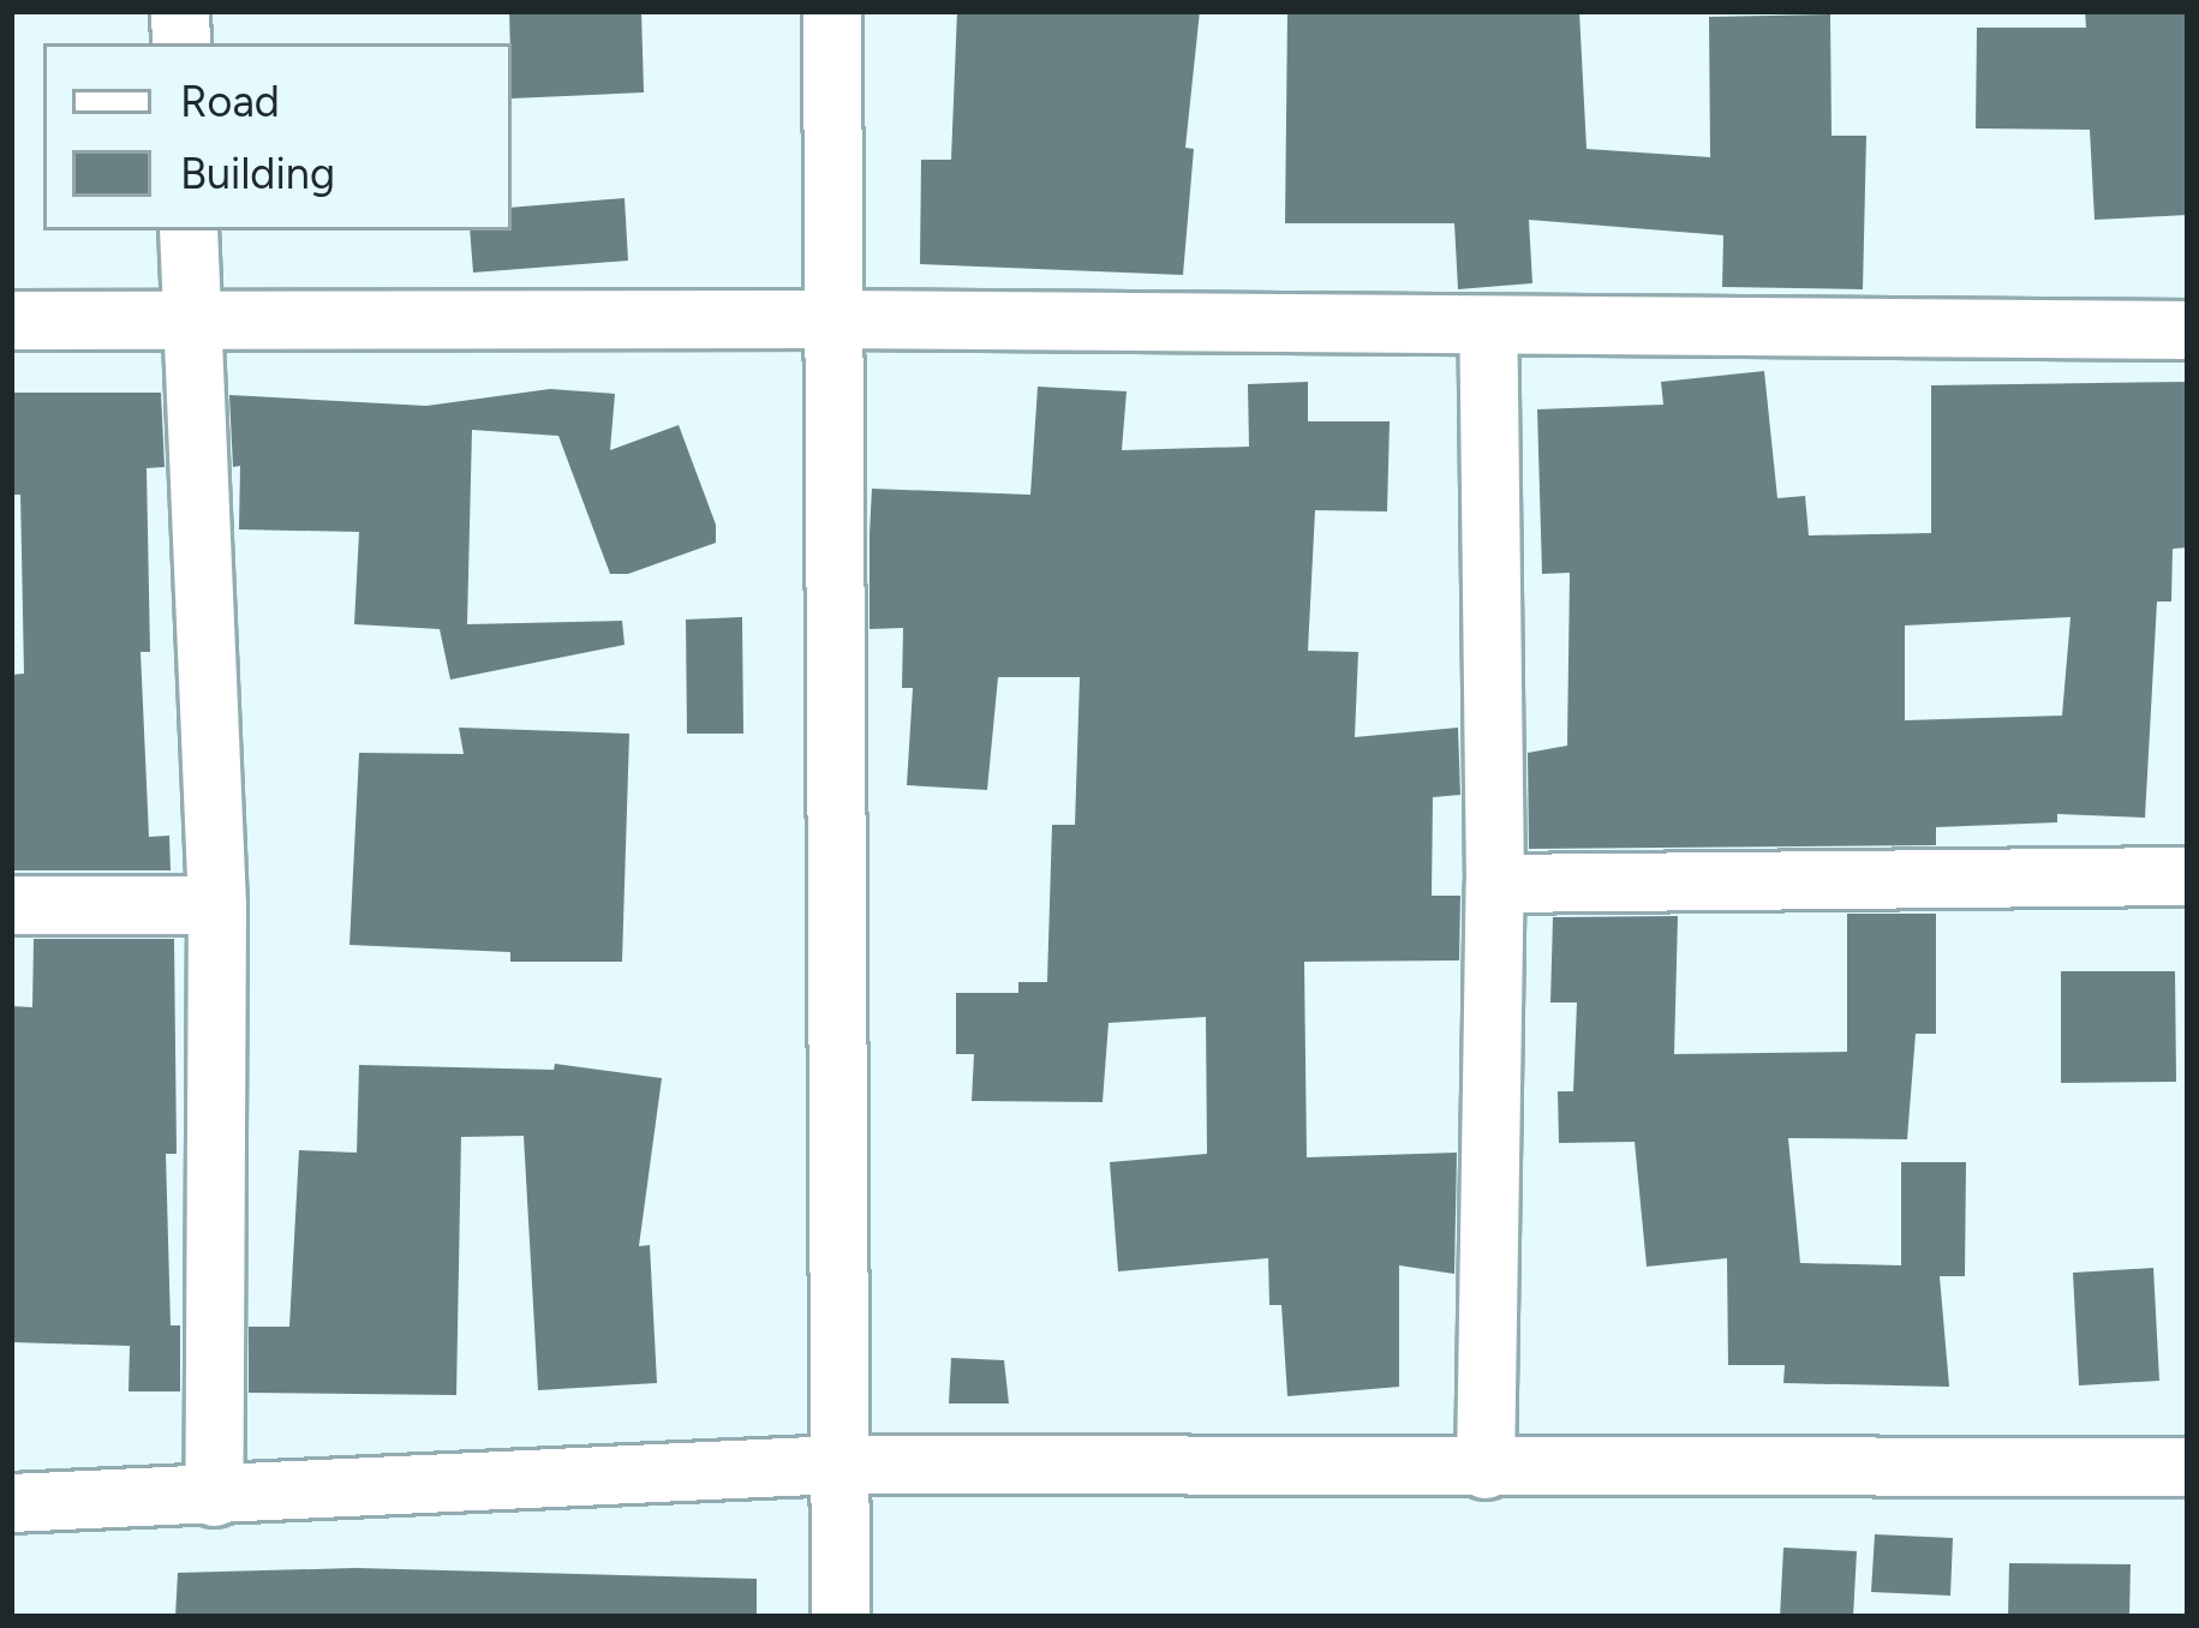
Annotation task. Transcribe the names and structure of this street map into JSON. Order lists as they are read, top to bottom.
{
  "legend": ["Road", "Building"]
}
